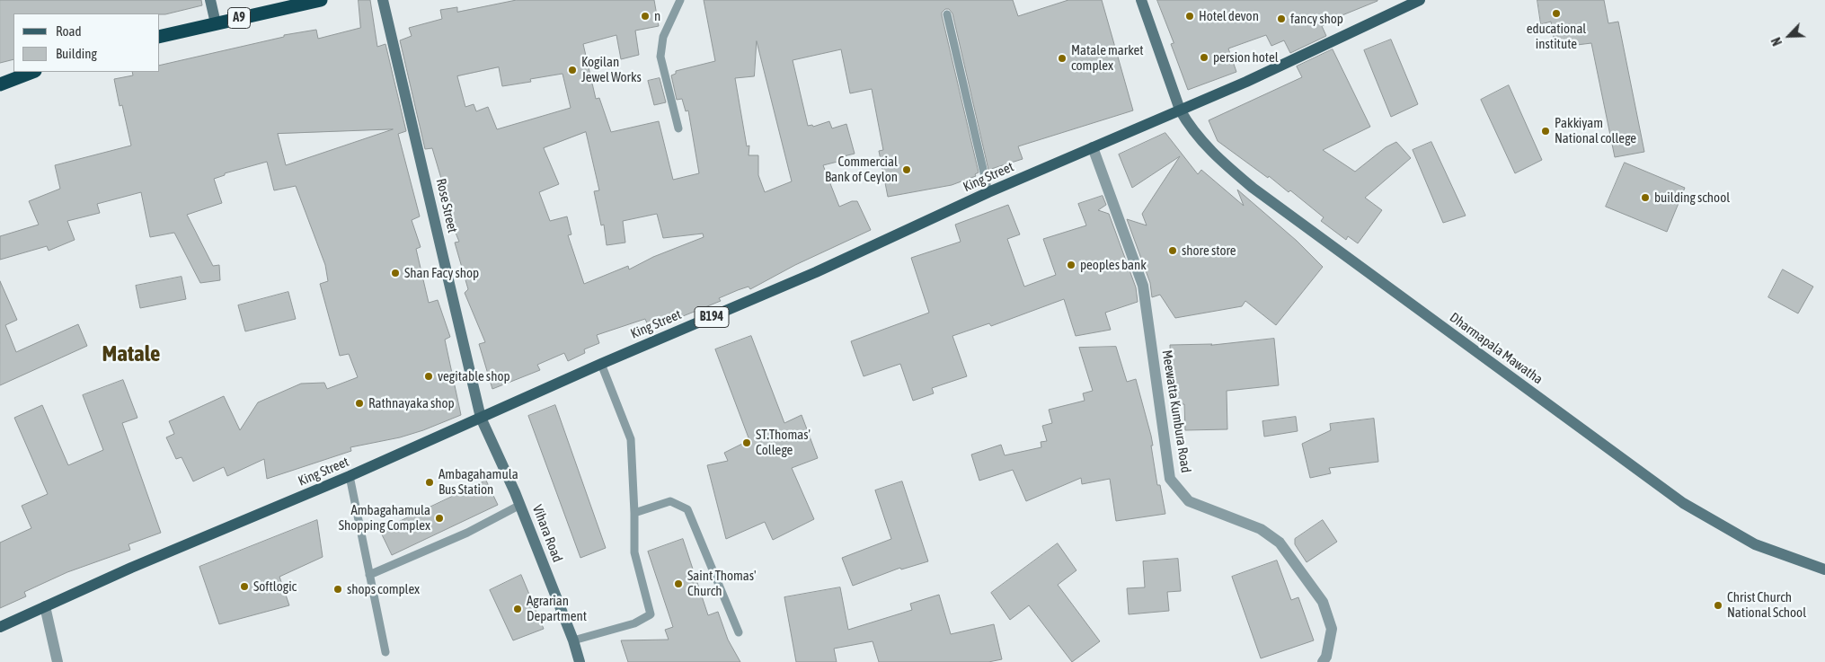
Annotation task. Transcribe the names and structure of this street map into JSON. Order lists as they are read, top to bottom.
{
  "streets": {
    "highway": ["A9"],
    "main road": ["King Street", "B194"],
    "street": [
      "Rose Street",
      "Dharmapala Mawatha",
      "Meewatta Kumbura Road",
      "Vihara Road"
    ]
  },
  "crossings": [
    ["King Street", "Rose Street"],
    ["King Street", "Dharmapala Mawatha"],
    ["King Street", "Meewatta Kumbura Road"],
    ["King Street", "Vihara Road"],
    ["Rose Street", "Vihara Road"]
  ],
  "districts": ["Matale"],
  "places": [
    "educational institute",
    "n",
    "Hotel devon",
    "fancy shop",
    "persion hotel",
    "Matale market complex",
    "Kogilan Jewel Works",
    "Pakkiyam National college",
    "Commercial Bank of Ceylon",
    "building school",
    "shore store",
    "peoples bank",
    "Shan Facy shop",
    "vegitable shop",
    "Rathnayaka shop",
    "ST.Thomas' College",
    "Ambagahamula Bus Station",
    "Ambagahamula Shopping Complex",
    "Saint Thomas' Church",
    "Softlogic",
    "shops complex",
    "Christ Church National School",
    "Agrarian Department"
  ],
  "legend": ["Road", "Building"],
  "north": "bottom left"
}
